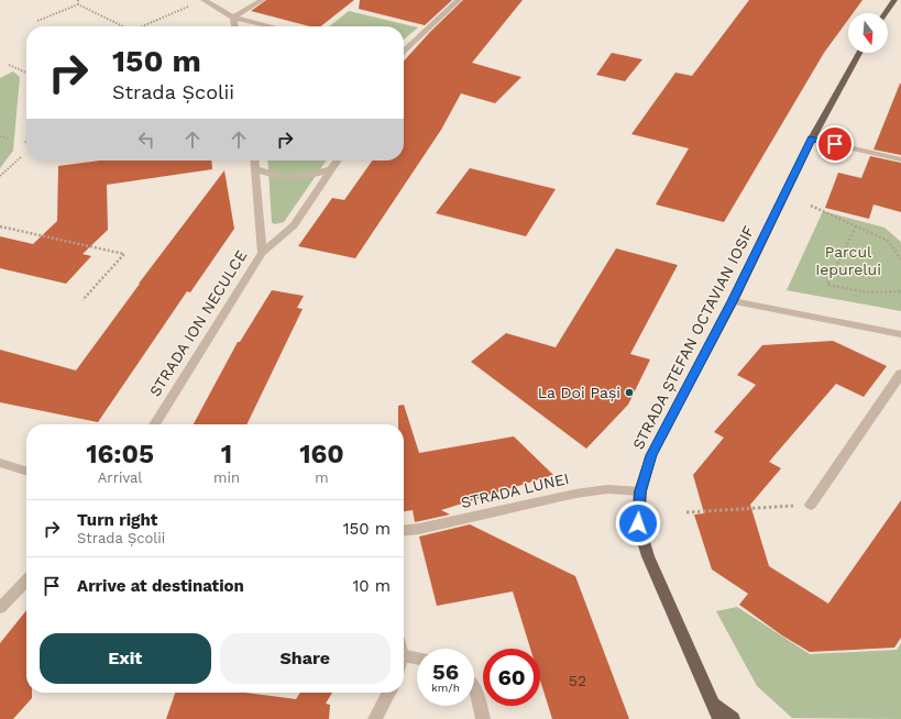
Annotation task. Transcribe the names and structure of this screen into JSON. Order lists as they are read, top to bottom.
{
  "streets": {
    "main road": ["STRADA ȘTEFAN OCTAVIAN IOSIF"],
    "street": ["STRADA ION NECULCE", "STRADA LUNEI"]
  },
  "crossings": [
    ["STRADA ȘTEFAN OCTAVIAN IOSIF", "STRADA LUNEI"]
  ],
  "parks": ["Parcul Iepurelui"],
  "places": ["La Doi Pași"],
  "house_numbers": ["52"],
  "north": "bottom",
  "page": {
    "turn": ["150 m", "Strada Școlii"],
    "eta": [
      "16:05",
      "Arrival",
      "1",
      "min",
      "160",
      "m"
    ],
    "list": [
      {
        "name": "Turn right",
        "note": "Strada Școlii",
        "value": "150 m"
      },
      {
        "name": "Arrive at destination",
        "value": "10 m"
      }
    ],
    "buttons": ["Exit", "Share"],
    "speed": "56 km/h",
    "limit": "60"
  }
}
